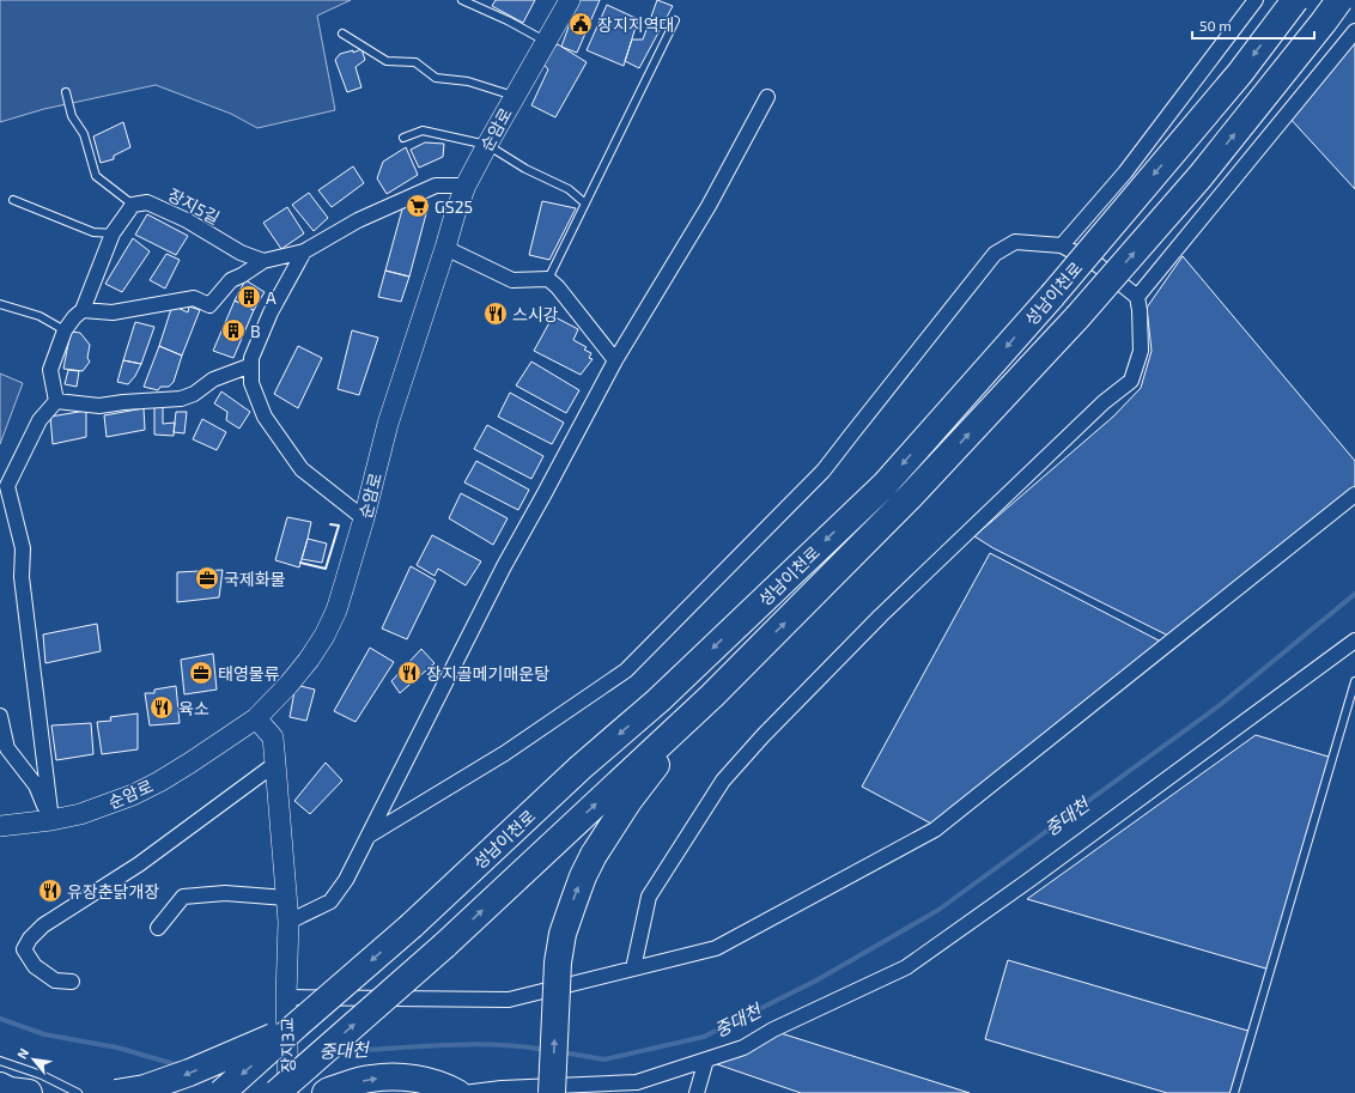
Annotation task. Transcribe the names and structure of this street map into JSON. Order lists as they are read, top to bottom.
{
  "streets": {
    "highway": ["성남이천로"],
    "street": ["순암로", "장지5길", "장지3교"]
  },
  "crossings": [
    ["순암로", "장지3교"]
  ],
  "water": ["중대천"],
  "places": {
    "public building": ["장지지역대"],
    "supermarket": ["GS25"],
    "building": ["A", "B"],
    "restaurant": [
      "스시강",
      "장지골메기매운탕",
      "육소",
      "유장춘닭개장"
    ],
    "office": ["국제화물", "태영물류"]
  },
  "scale_bar": "50 m",
  "north": "top left"
}
